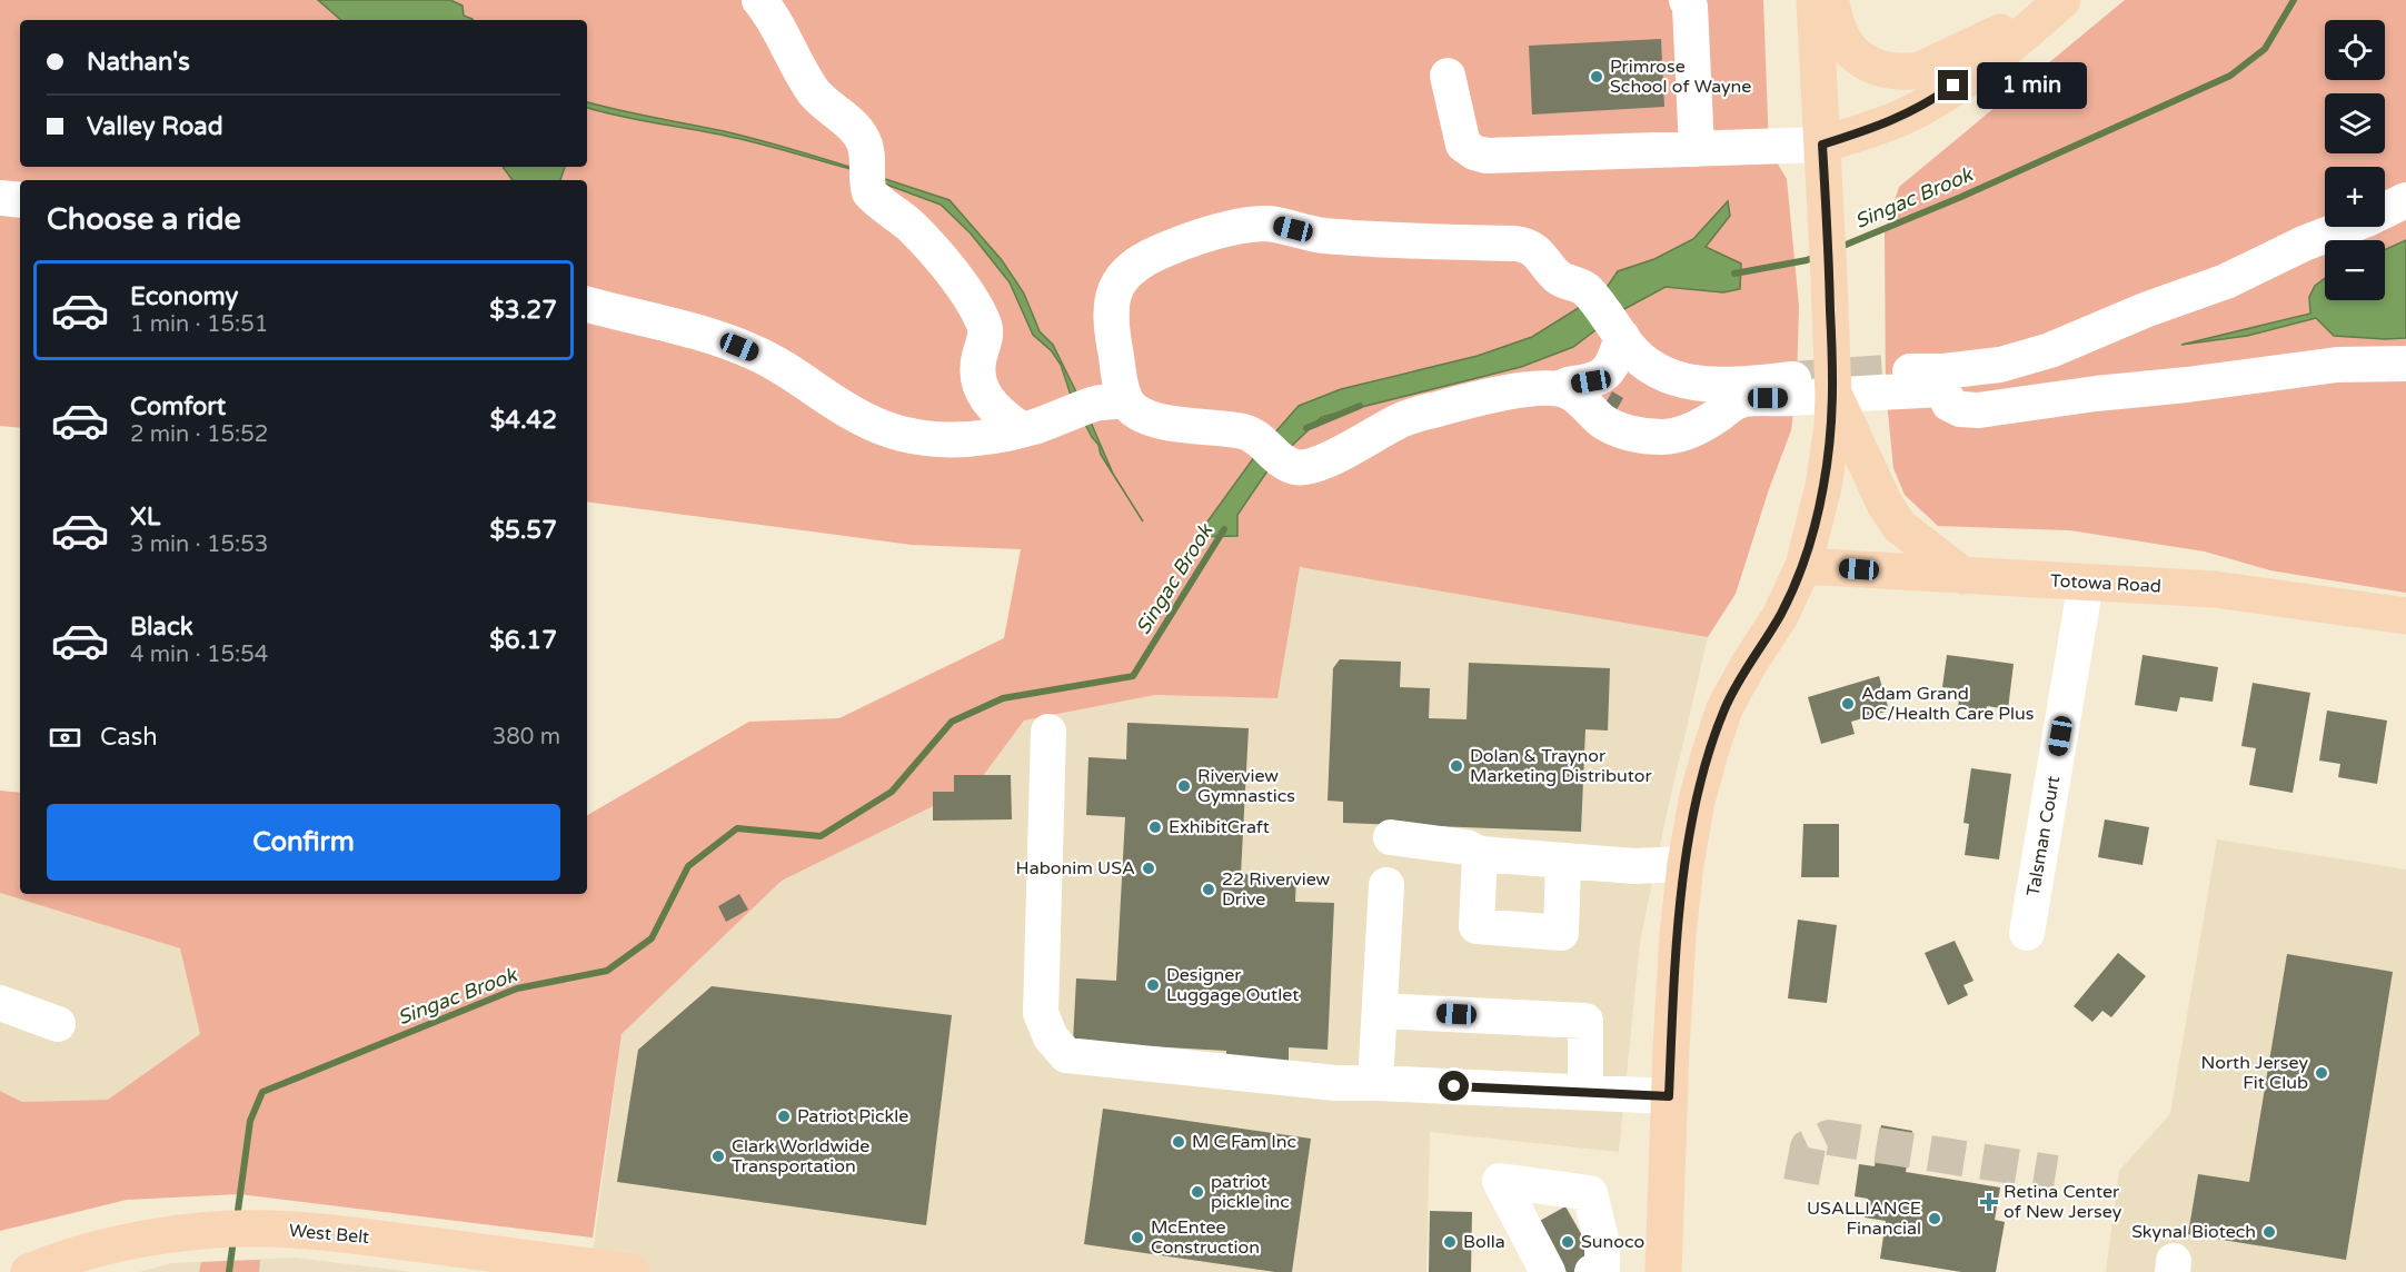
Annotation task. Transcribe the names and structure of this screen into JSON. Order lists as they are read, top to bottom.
{
  "streets": {
    "main road": ["Totowa Road", "West Belt"],
    "street": ["Talsman Court"]
  },
  "crossings": [
    ["Totowa Road", "Talsman Court"]
  ],
  "water": ["Singac Brook"],
  "places": {
    "other": [
      "Primrose School of Wayne",
      "Adam Grand DC/Health Care Plus",
      "Dolan & Traynor Marketing Distributor",
      "Riverview Gymnastics",
      "ExhibitCraft",
      "Habonim USA",
      "22 Riverview Drive",
      "Designer Luggage Outlet",
      "North Jersey Fit Club",
      "Patriot Pickle",
      "M C Fam Inc",
      "Clark Worldwide Transportation",
      "patriot pickle inc",
      "USALLIANCE Financial",
      "Skynal Biotech",
      "McEntee Construction",
      "Bolla",
      "Sunoco"
    ],
    "health": ["Retina Center of New Jersey"]
  },
  "page": {
    "map_buttons": ["+", "−"],
    "banner": ["Nathan's", "Valley Road"],
    "bubble": "1 min",
    "heading": "Choose a ride",
    "list": [
      {
        "name": "Economy",
        "note": "1 min · 15:51",
        "value": "$3.27"
      },
      {
        "name": "Comfort",
        "note": "2 min · 15:52",
        "value": "$4.42"
      },
      {
        "name": "XL",
        "note": "3 min · 15:53",
        "value": "$5.57"
      },
      {
        "name": "Black",
        "note": "4 min · 15:54",
        "value": "$6.17"
      }
    ],
    "pay": ["Cash", "380 m"],
    "buttons": "Confirm"
  }
}
